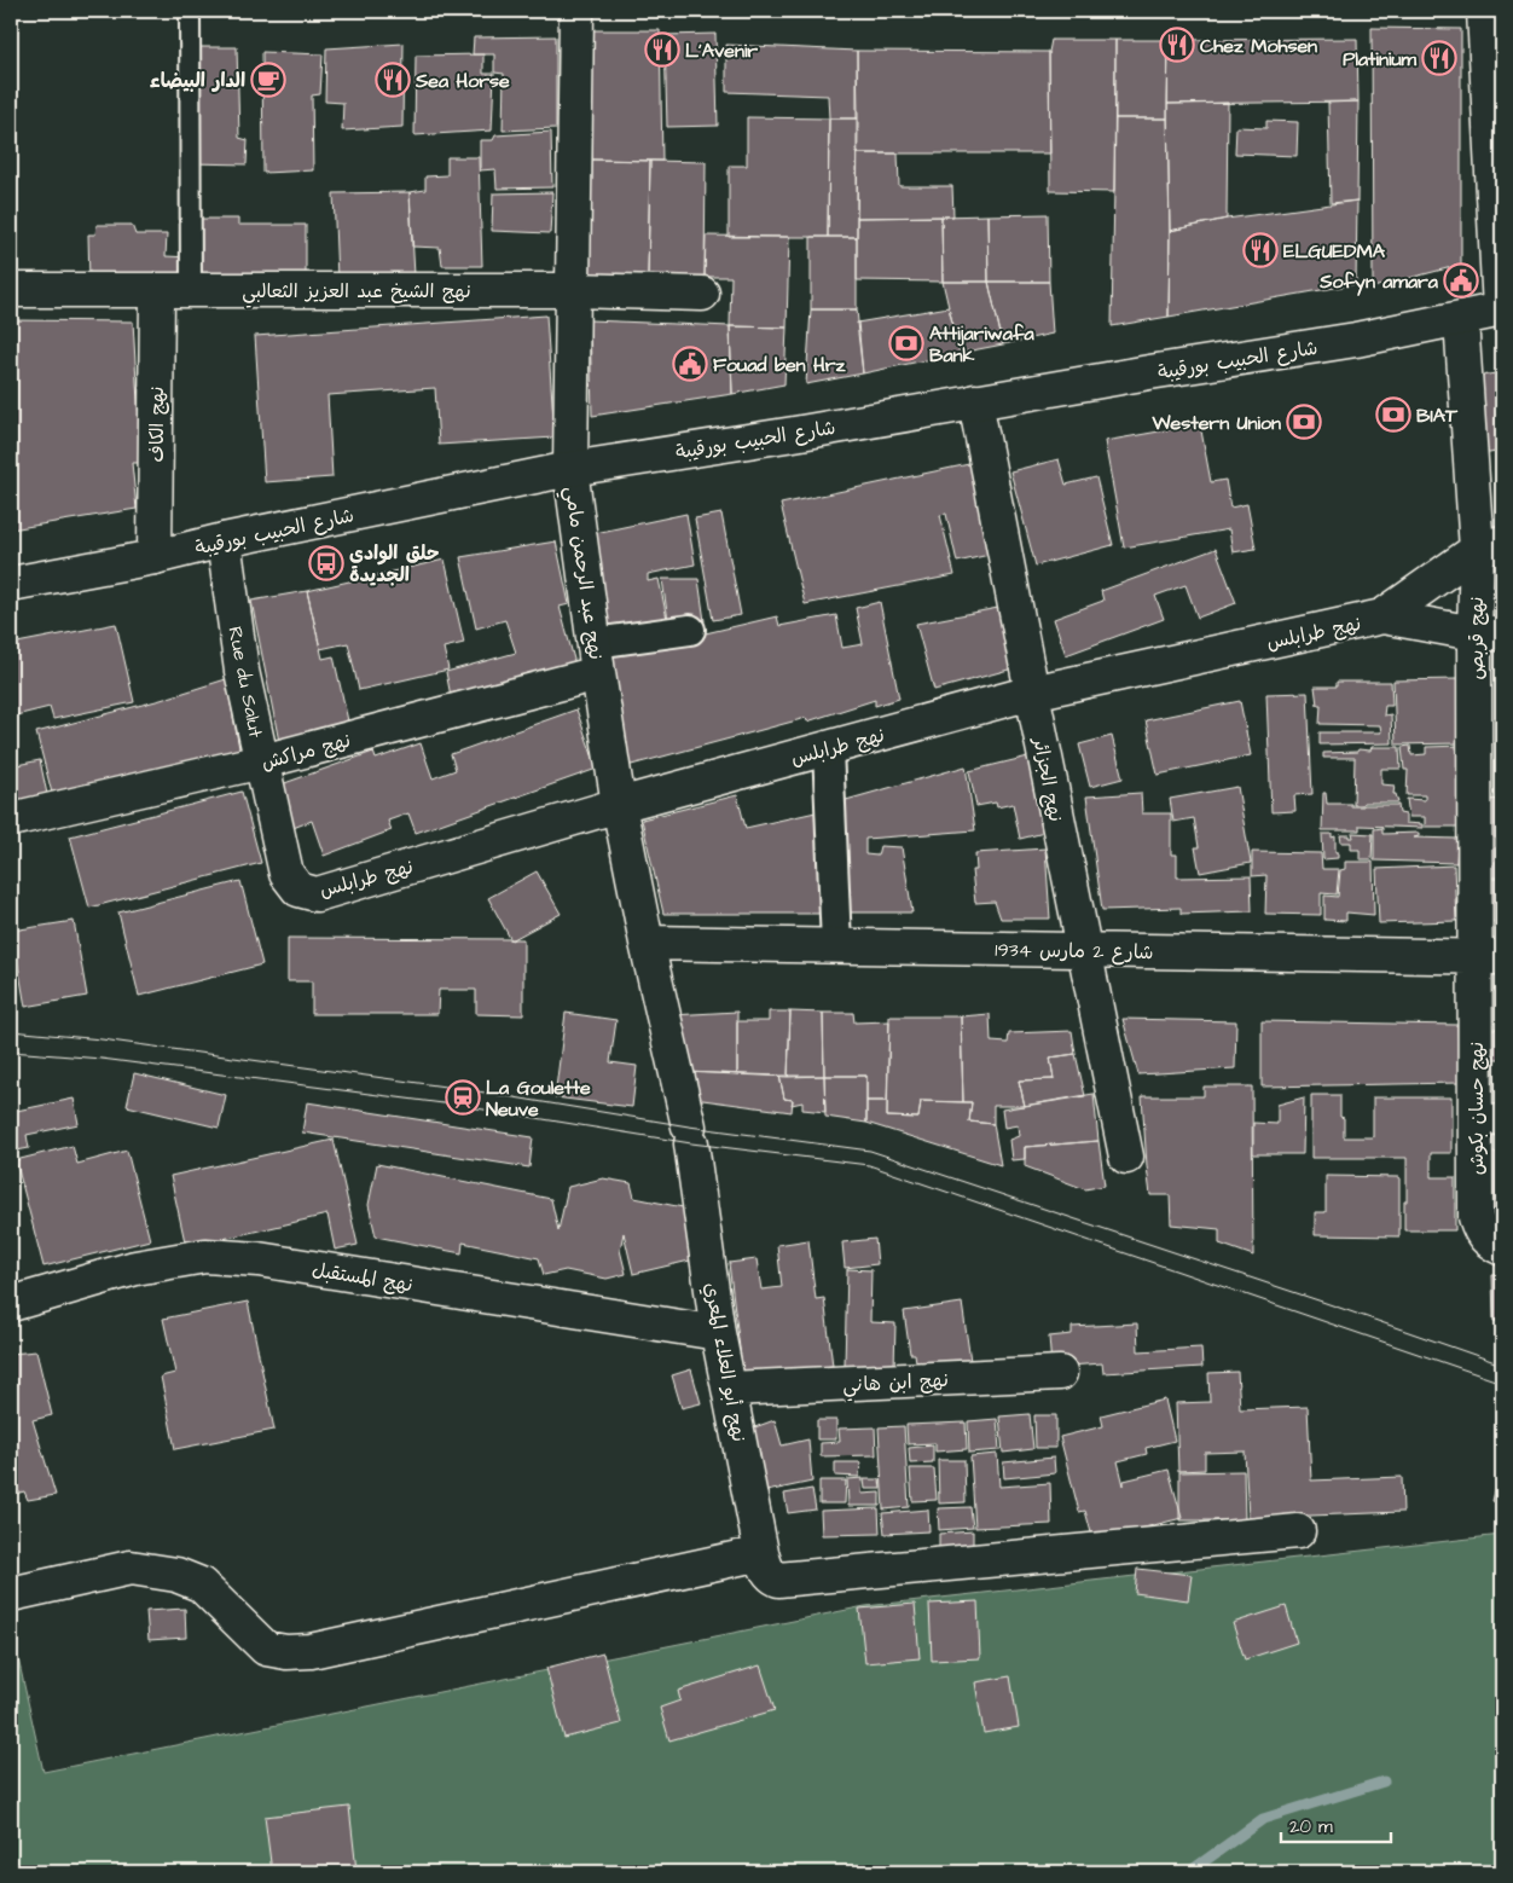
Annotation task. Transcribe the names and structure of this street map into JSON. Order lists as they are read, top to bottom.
{
  "streets": {
    "street": [
      "نهج الشيخ عبد العزيز الثعالبي",
      "شارع الحبيب بورقيبة",
      "نهج الكاف",
      "نهج عبد الرحمن مامي",
      "نهج طرابلس",
      "نهج قربص",
      "Rue du Salut",
      "نهج مراكش",
      "نهج الجزائر",
      "شارع 2 مارس 1934",
      "نهج حسان بكوش",
      "نهج المستقبل",
      "نهج أبو العلاء المعري",
      "نهج ابن هاني"
    ]
  },
  "crossings": [
    ["نهج الشيخ عبد العزيز الثعالبي", "نهج الكاف"],
    ["نهج الشيخ عبد العزيز الثعالبي", "نهج عبد الرحمن مامي"],
    ["شارع الحبيب بورقيبة", "نهج الكاف"],
    ["شارع الحبيب بورقيبة", "نهج عبد الرحمن مامي"],
    ["شارع الحبيب بورقيبة", "نهج قربص"],
    ["شارع الحبيب بورقيبة", "Rue du Salut"],
    ["شارع الحبيب بورقيبة", "نهج الجزائر"],
    ["نهج عبد الرحمن مامي", "نهج طرابلس"],
    ["نهج عبد الرحمن مامي", "نهج مراكش"],
    ["نهج عبد الرحمن مامي", "شارع 2 مارس 1934"],
    ["نهج عبد الرحمن مامي", "نهج أبو العلاء المعري"],
    ["نهج طرابلس", "نهج قربص"],
    ["نهج طرابلس", "Rue du Salut"],
    ["نهج طرابلس", "نهج الجزائر"],
    ["نهج قربص", "شارع 2 مارس 1934"],
    ["نهج قربص", "نهج حسان بكوش"],
    ["Rue du Salut", "نهج مراكش"],
    ["نهج الجزائر", "شارع 2 مارس 1934"],
    ["شارع 2 مارس 1934", "نهج حسان بكوش"],
    ["نهج المستقبل", "نهج أبو العلاء المعري"],
    ["نهج أبو العلاء المعري", "نهج ابن هاني"]
  ],
  "places": {
    "restaurant": [
      "Chez Mohsen",
      "L'Avenir",
      "Platinium",
      "Sea Horse",
      "ELGUEDMA"
    ],
    "cafe": ["الدار البيضاء"],
    "public building": ["Sofyn amara", "Fouad ben Hrz"],
    "bank": ["Attijariwafa Bank", "BIAT", "Western Union"],
    "bus stop": ["حلق الوادي الجديدة"],
    "station": ["La Goulette Neuve"]
  },
  "scale_bar": "20 m"
}
